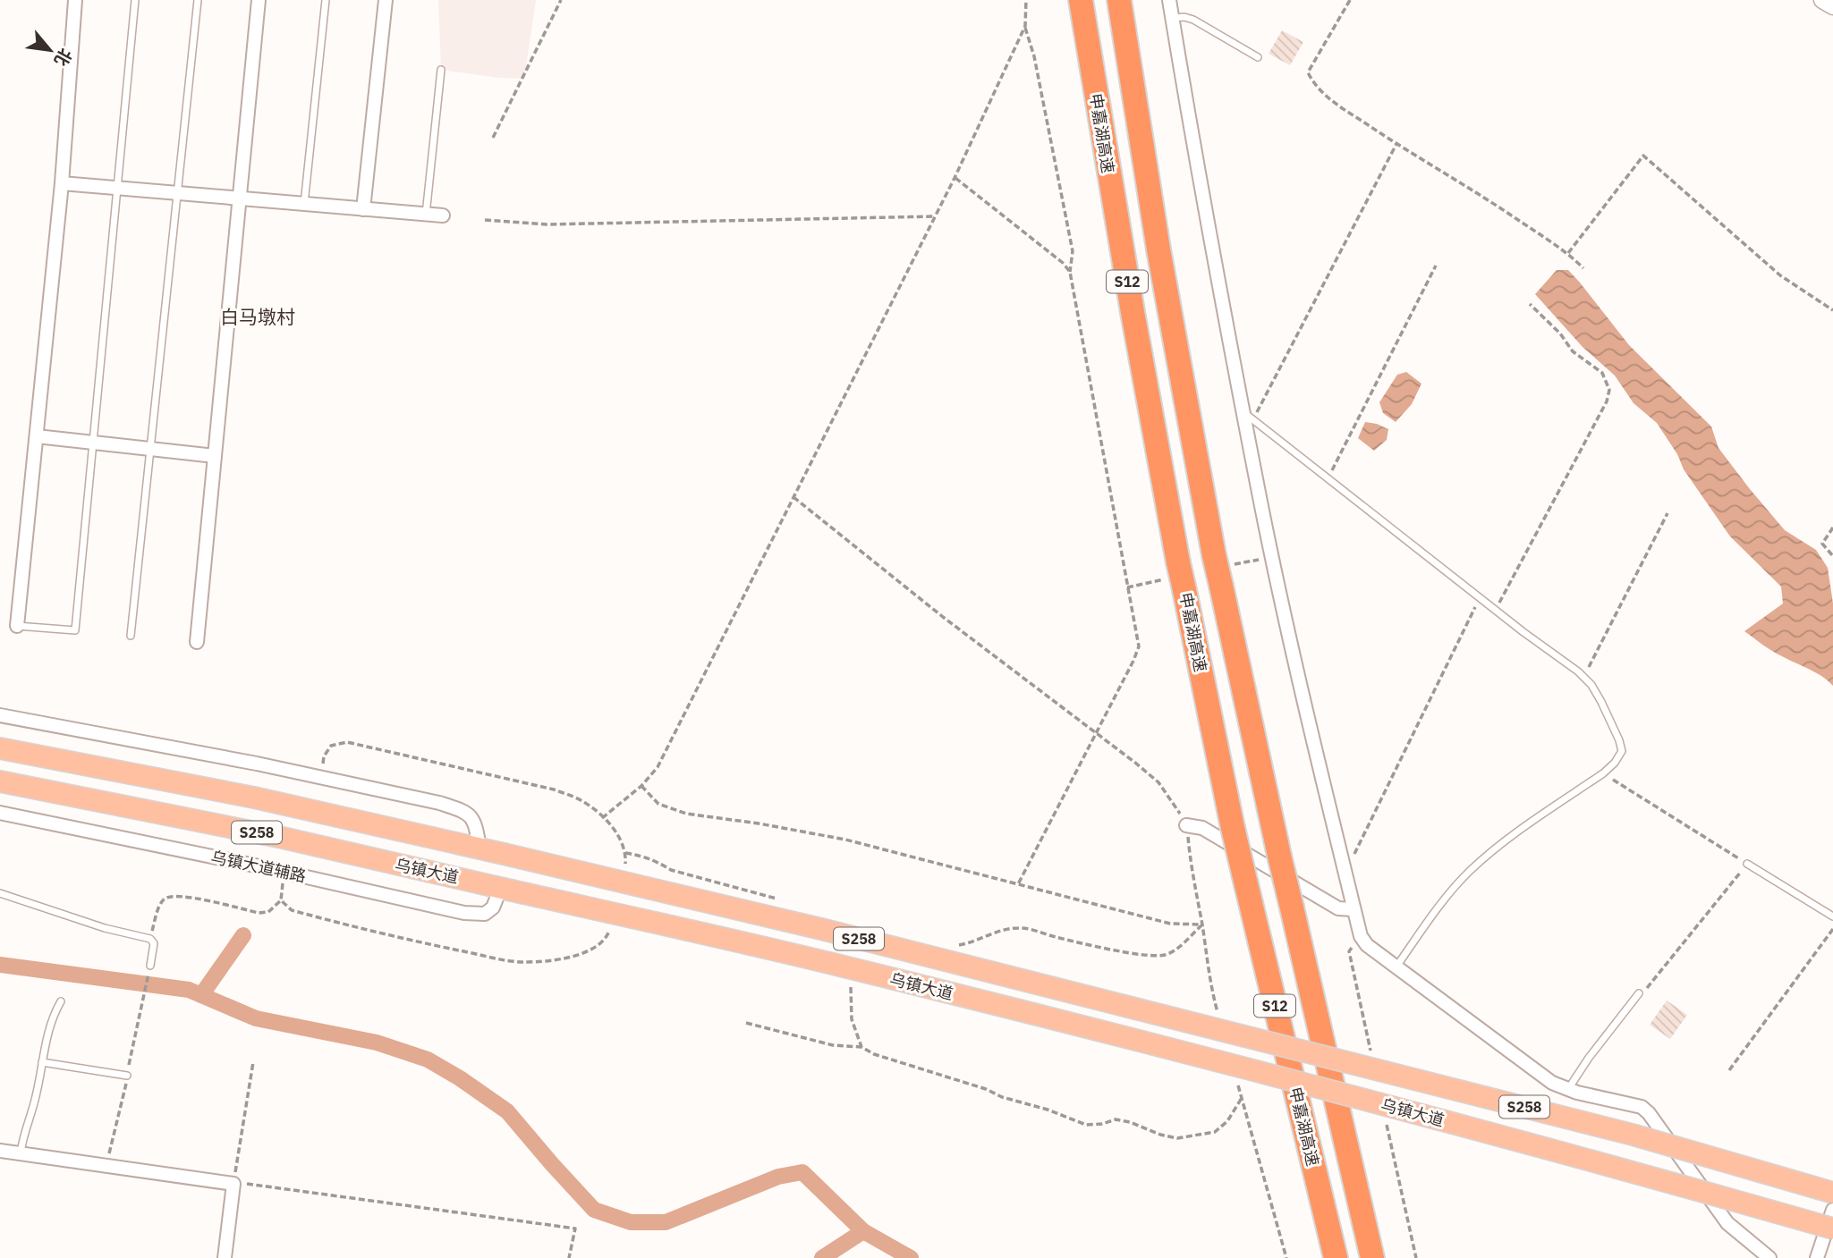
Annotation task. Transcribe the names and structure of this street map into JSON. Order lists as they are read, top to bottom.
{
  "streets": {
    "highway": ["申嘉湖高速", "S12"],
    "main road": ["S258", "乌镇大道"],
    "street": ["乌镇大道辅路"]
  },
  "crossings": [
    ["乌镇大道辅路", "乌镇大道"]
  ],
  "districts": ["白马墩村"],
  "north": "bottom right"
}
